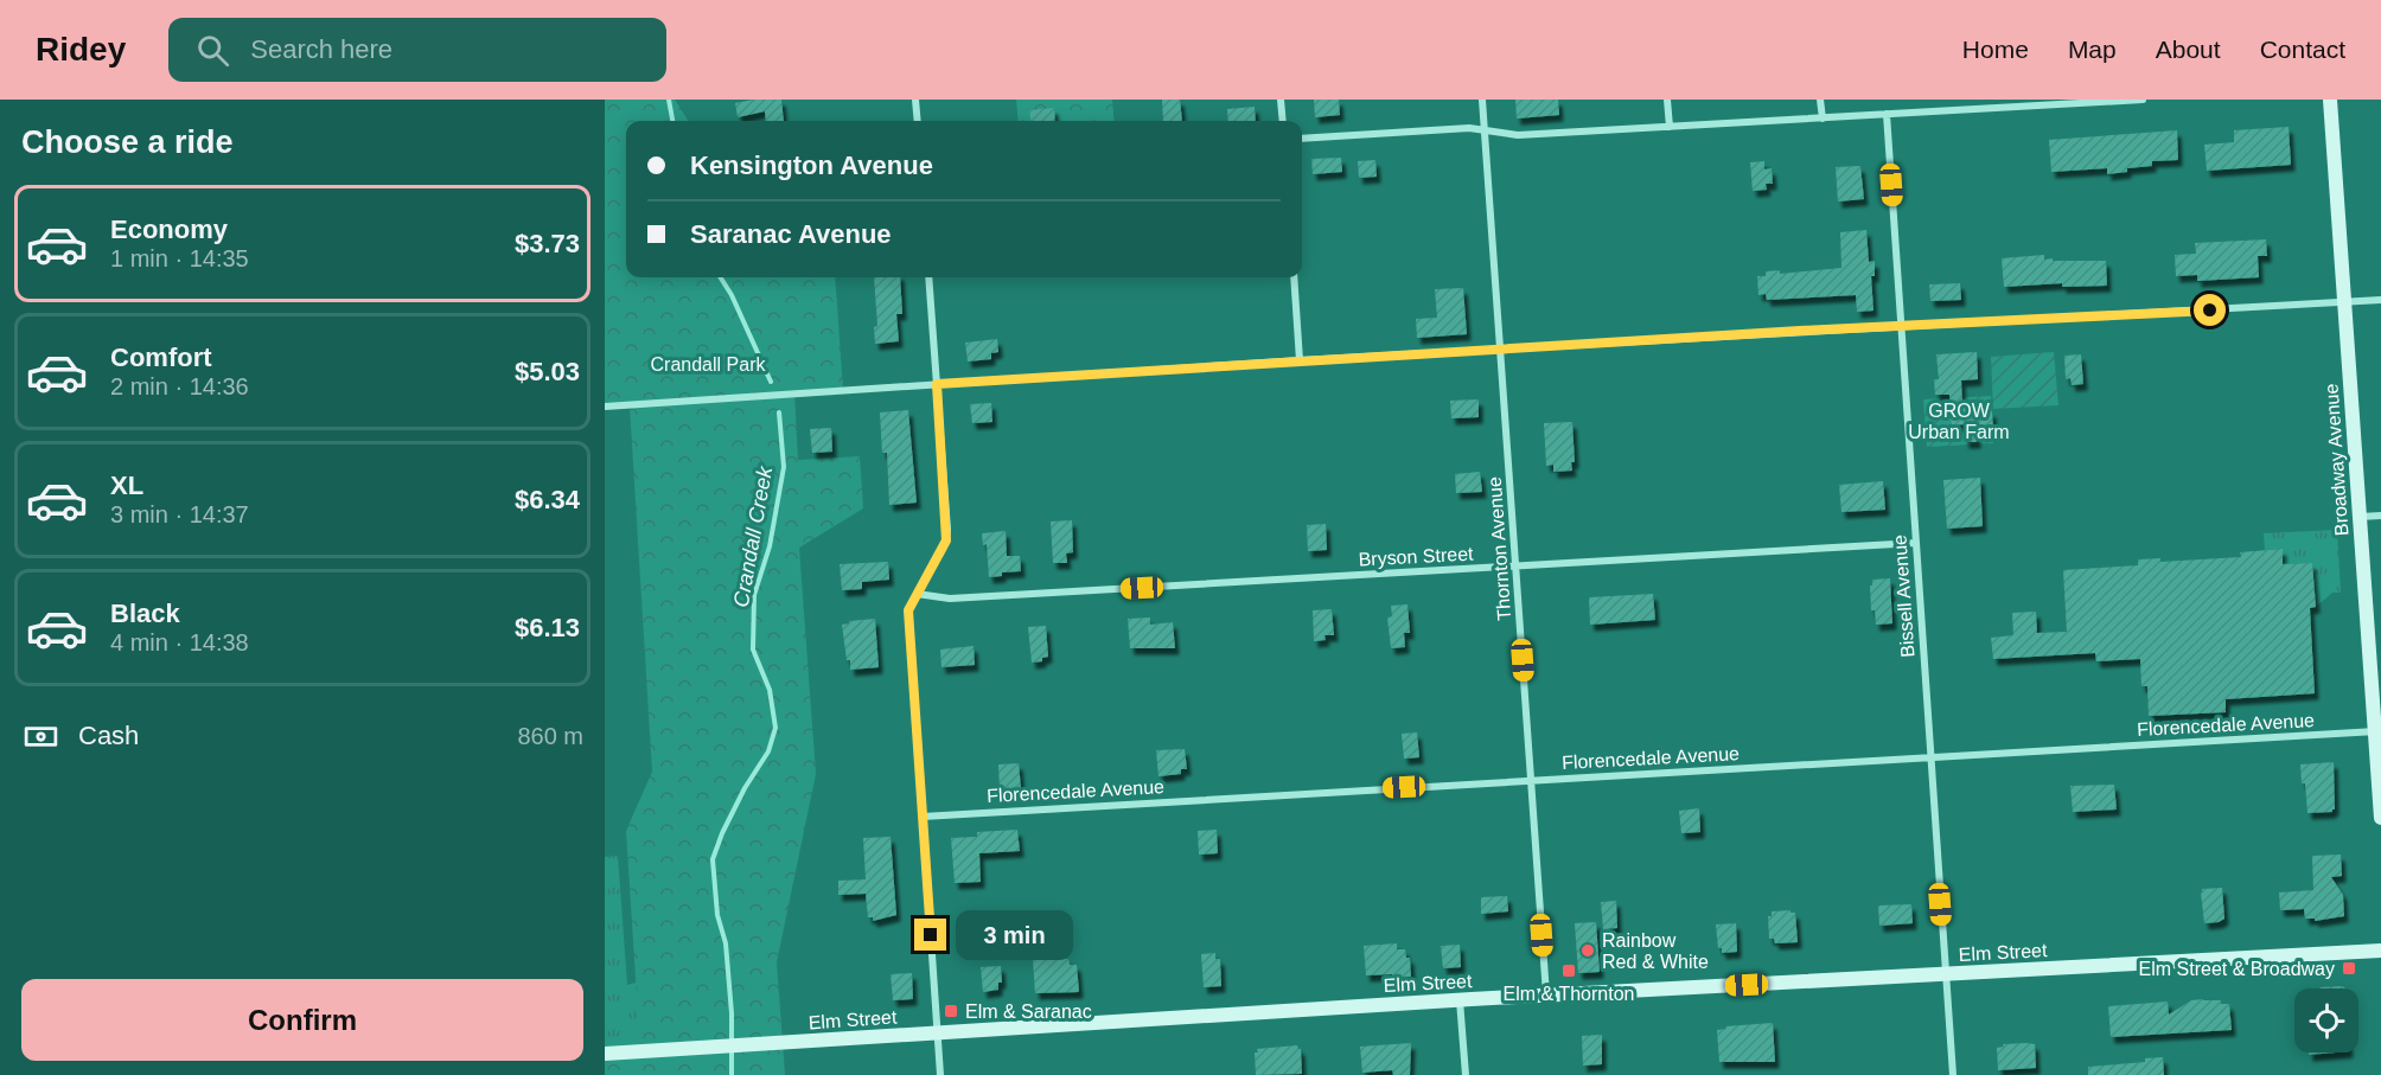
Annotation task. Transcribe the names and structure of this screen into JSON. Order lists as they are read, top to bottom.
{
  "streets": {
    "street": [
      "Broadway Avenue",
      "Thornton Avenue",
      "Bryson Street",
      "Bissell Avenue",
      "Florencedale Avenue",
      "Elm Street"
    ]
  },
  "crossings": [
    ["Broadway Avenue", "Florencedale Avenue"],
    ["Thornton Avenue", "Bryson Street"],
    ["Thornton Avenue", "Florencedale Avenue"],
    ["Thornton Avenue", "Elm Street"],
    ["Bryson Street", "Bissell Avenue"],
    ["Bissell Avenue", "Florencedale Avenue"],
    ["Bissell Avenue", "Elm Street"]
  ],
  "water": ["Crandall Creek"],
  "parks": ["Crandall Park", "GROW Urban Farm"],
  "places": {
    "other": ["Rainbow Red & White"],
    "transit": ["Elm Street & Broadway", "Elm & Thornton", "Elm & Saranac"]
  },
  "page": {
    "header": "Ridey",
    "search": "Search here",
    "nav": [
      "Home",
      "Map",
      "About",
      "Contact"
    ],
    "heading": "Choose a ride",
    "banner": ["Kensington Avenue", "Saranac Avenue"],
    "list": [
      {
        "name": "Economy",
        "note": "1 min · 14:35",
        "value": "$3.73"
      },
      {
        "name": "Comfort",
        "note": "2 min · 14:36",
        "value": "$5.03"
      },
      {
        "name": "XL",
        "note": "3 min · 14:37",
        "value": "$6.34"
      },
      {
        "name": "Black",
        "note": "4 min · 14:38",
        "value": "$6.13"
      }
    ],
    "pay": ["Cash", "860 m"],
    "bubble": "3 min",
    "buttons": "Confirm"
  }
}
